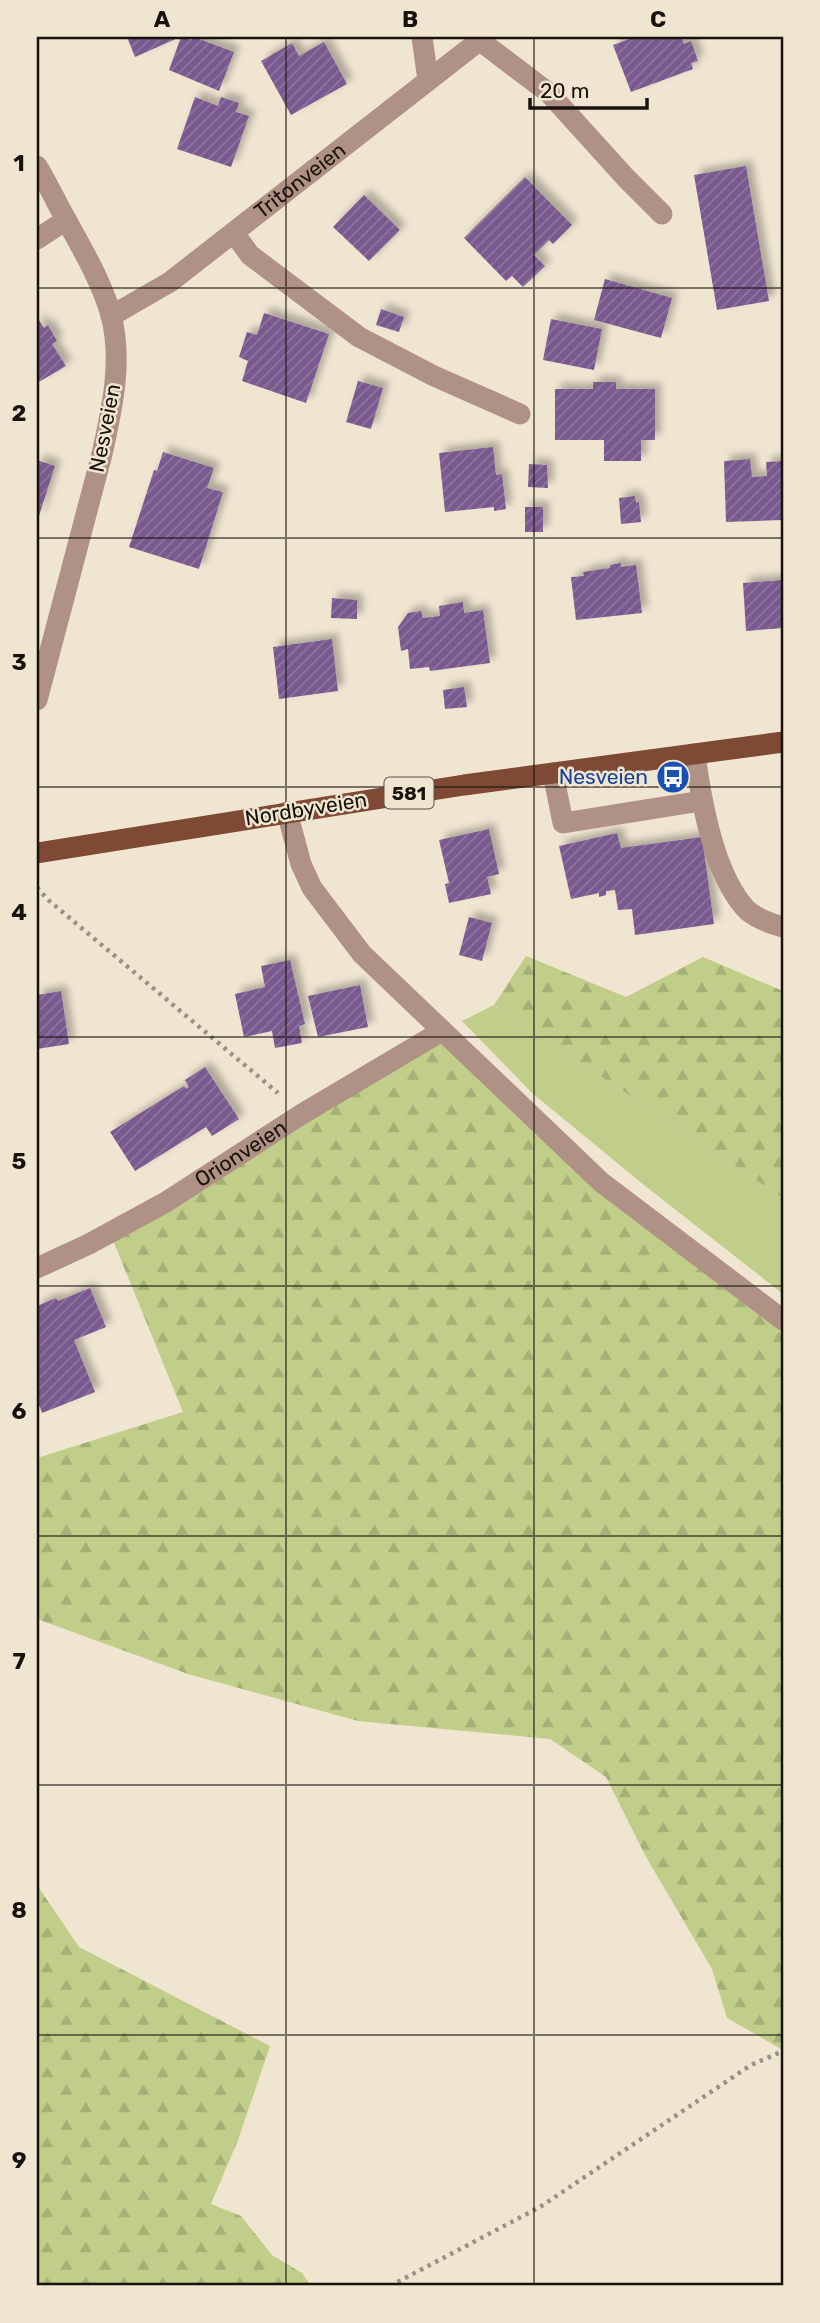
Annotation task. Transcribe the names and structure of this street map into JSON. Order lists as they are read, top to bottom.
{
  "streets": {
    "main road": ["581", "Nordbyveien"],
    "street": ["Tritonveien", "Nesveien", "Orionveien"]
  },
  "crossings": [
    ["Tritonveien", "Nesveien"]
  ],
  "places": {
    "bus stop": ["Nesveien"]
  },
  "scale_bar": "20 m",
  "grid": {
    "columns": ["A", "B", "C"],
    "rows": [
      "1",
      "2",
      "3",
      "4",
      "5",
      "6",
      "7",
      "8",
      "9"
    ]
  }
}
